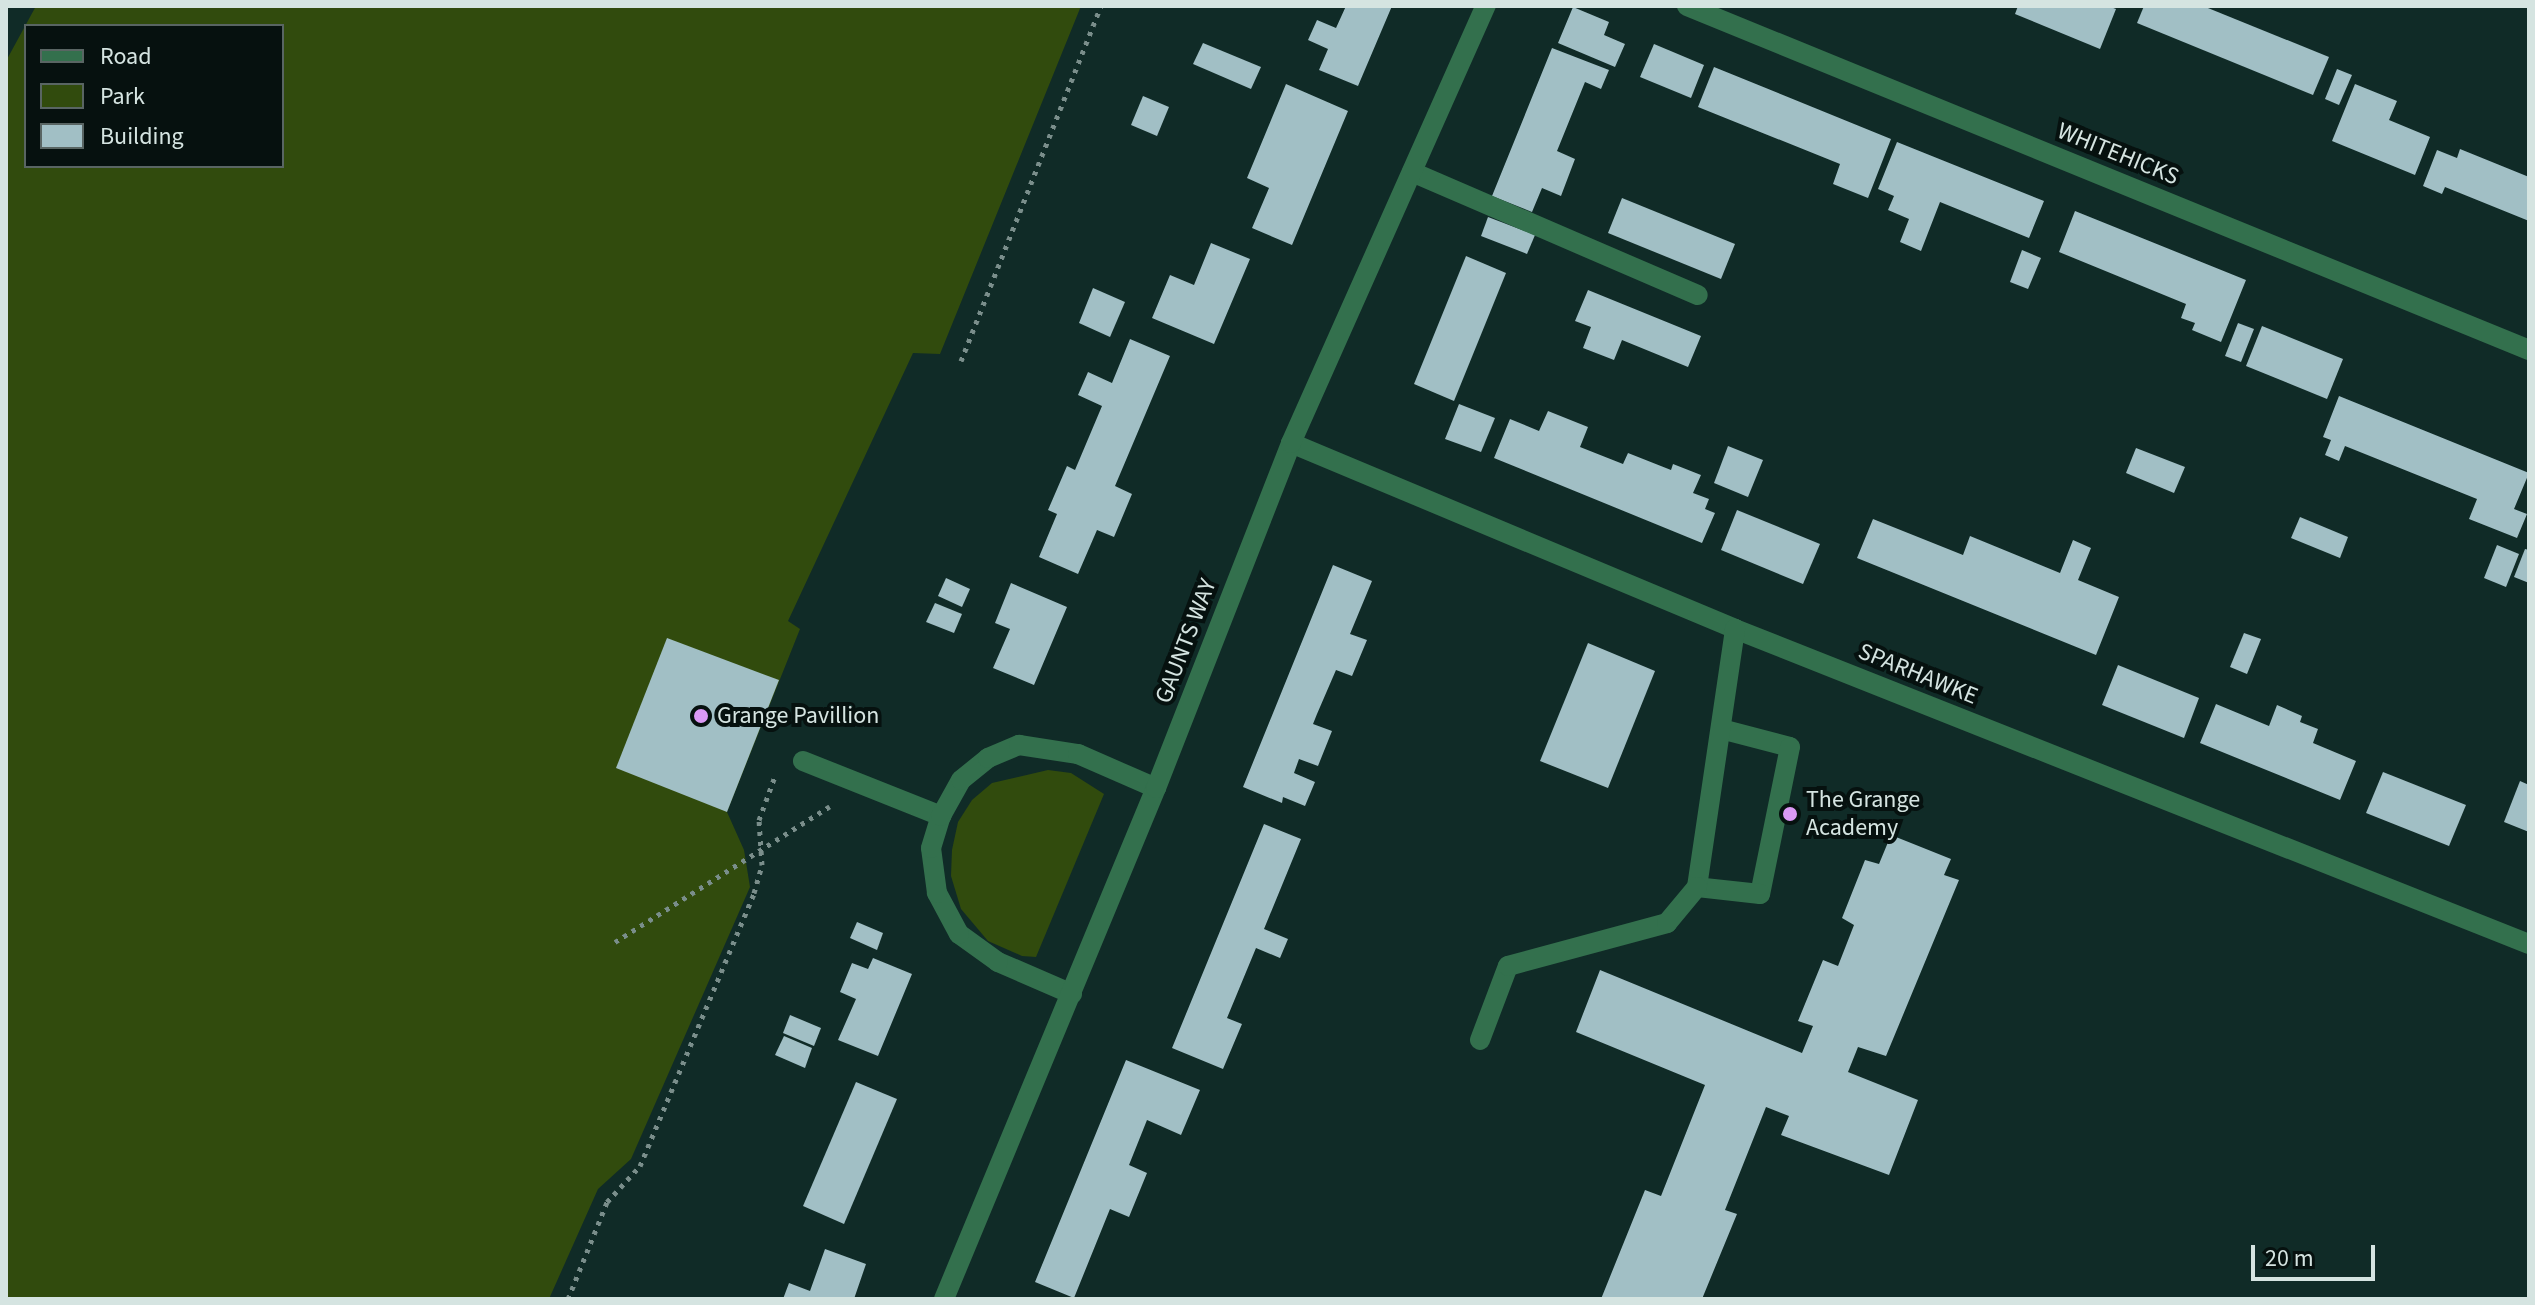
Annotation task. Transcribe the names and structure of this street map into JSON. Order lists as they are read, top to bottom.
{
  "streets": {
    "street": ["WHITEHICKS", "GAUNTS WAY", "SPARHAWKE"]
  },
  "crossings": [
    ["GAUNTS WAY", "SPARHAWKE"]
  ],
  "places": ["Grange Pavillion", "The Grange Academy"],
  "legend": ["Road", "Park", "Building"],
  "scale_bar": "20 m"
}
